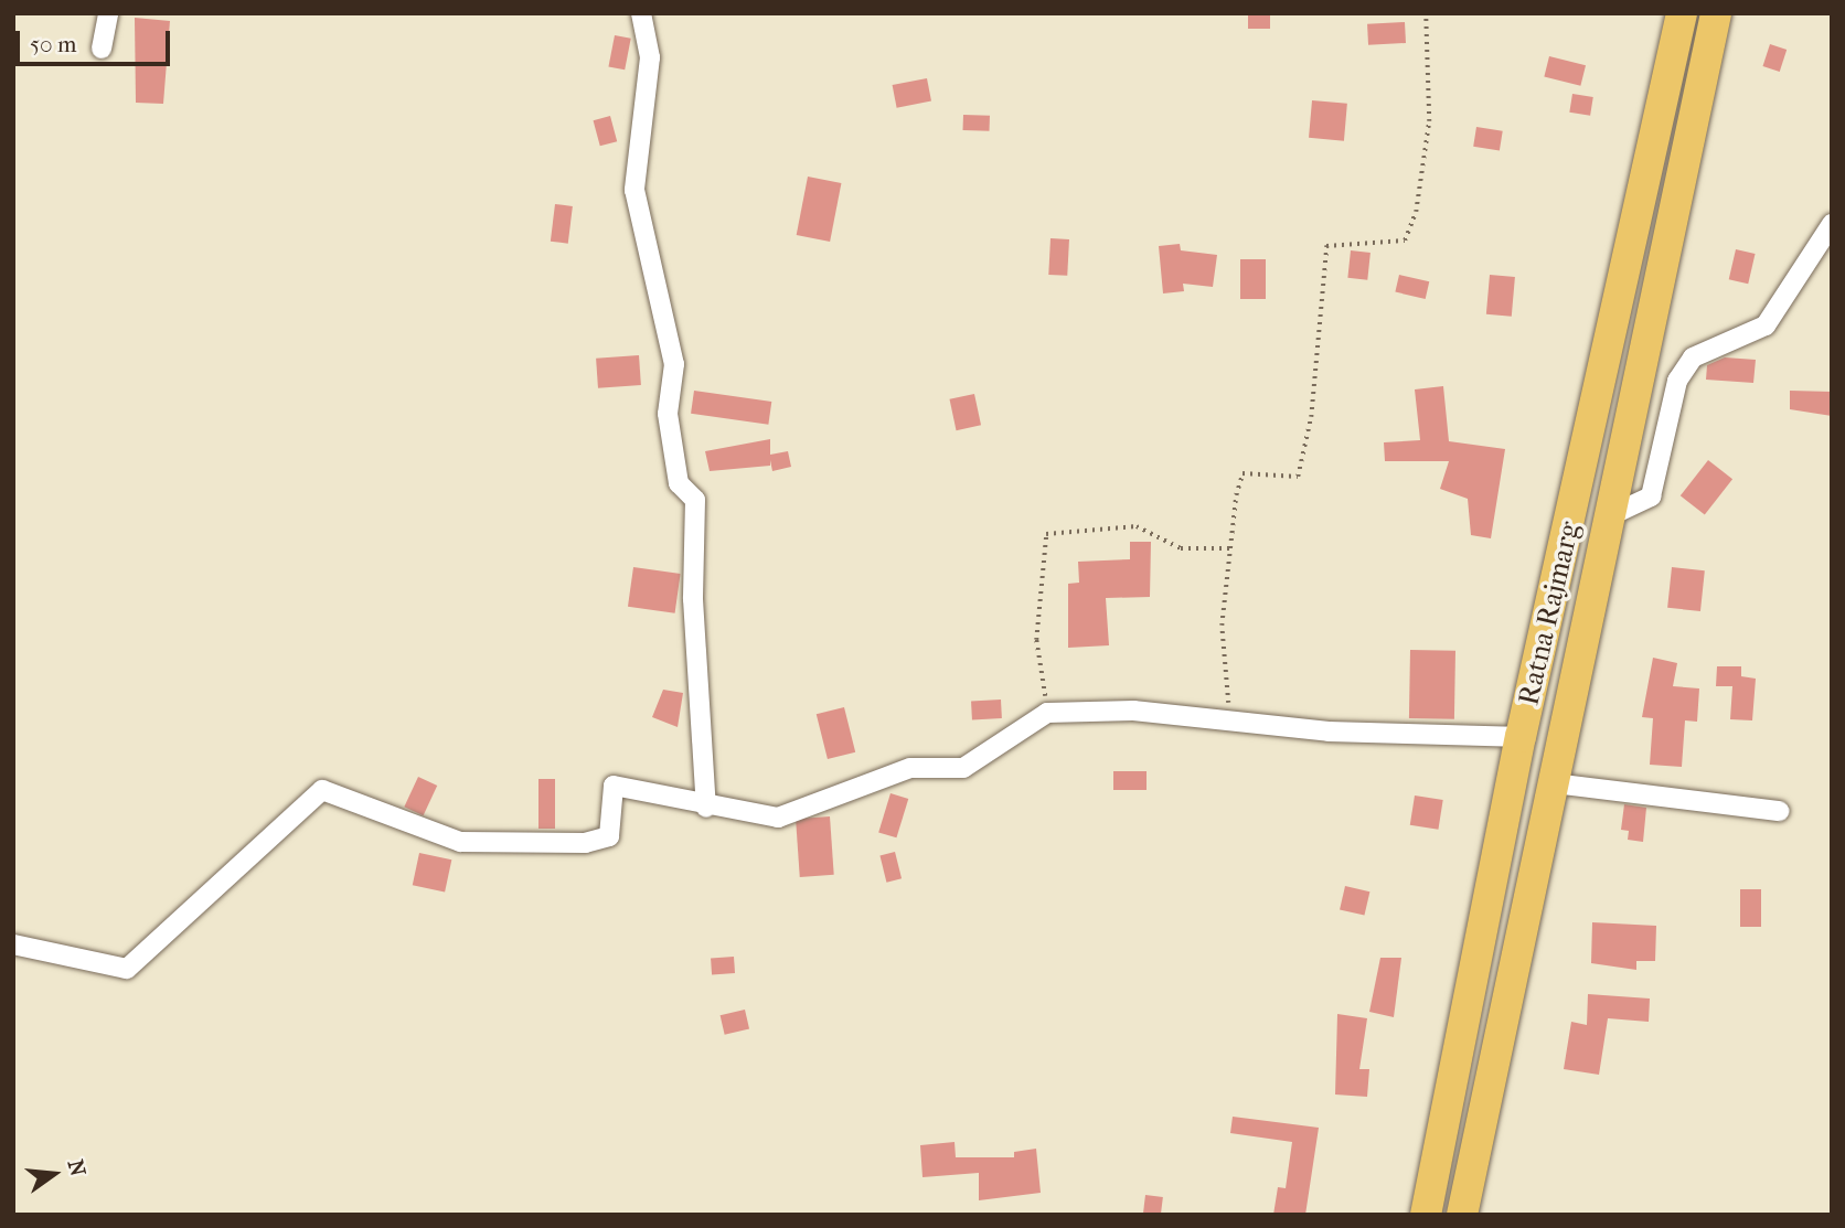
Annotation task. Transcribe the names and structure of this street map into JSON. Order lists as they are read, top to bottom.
{
  "streets": {
    "main road": ["Ratna Rajmarg"]
  },
  "scale_bar": "50 m",
  "north": "right"
}
